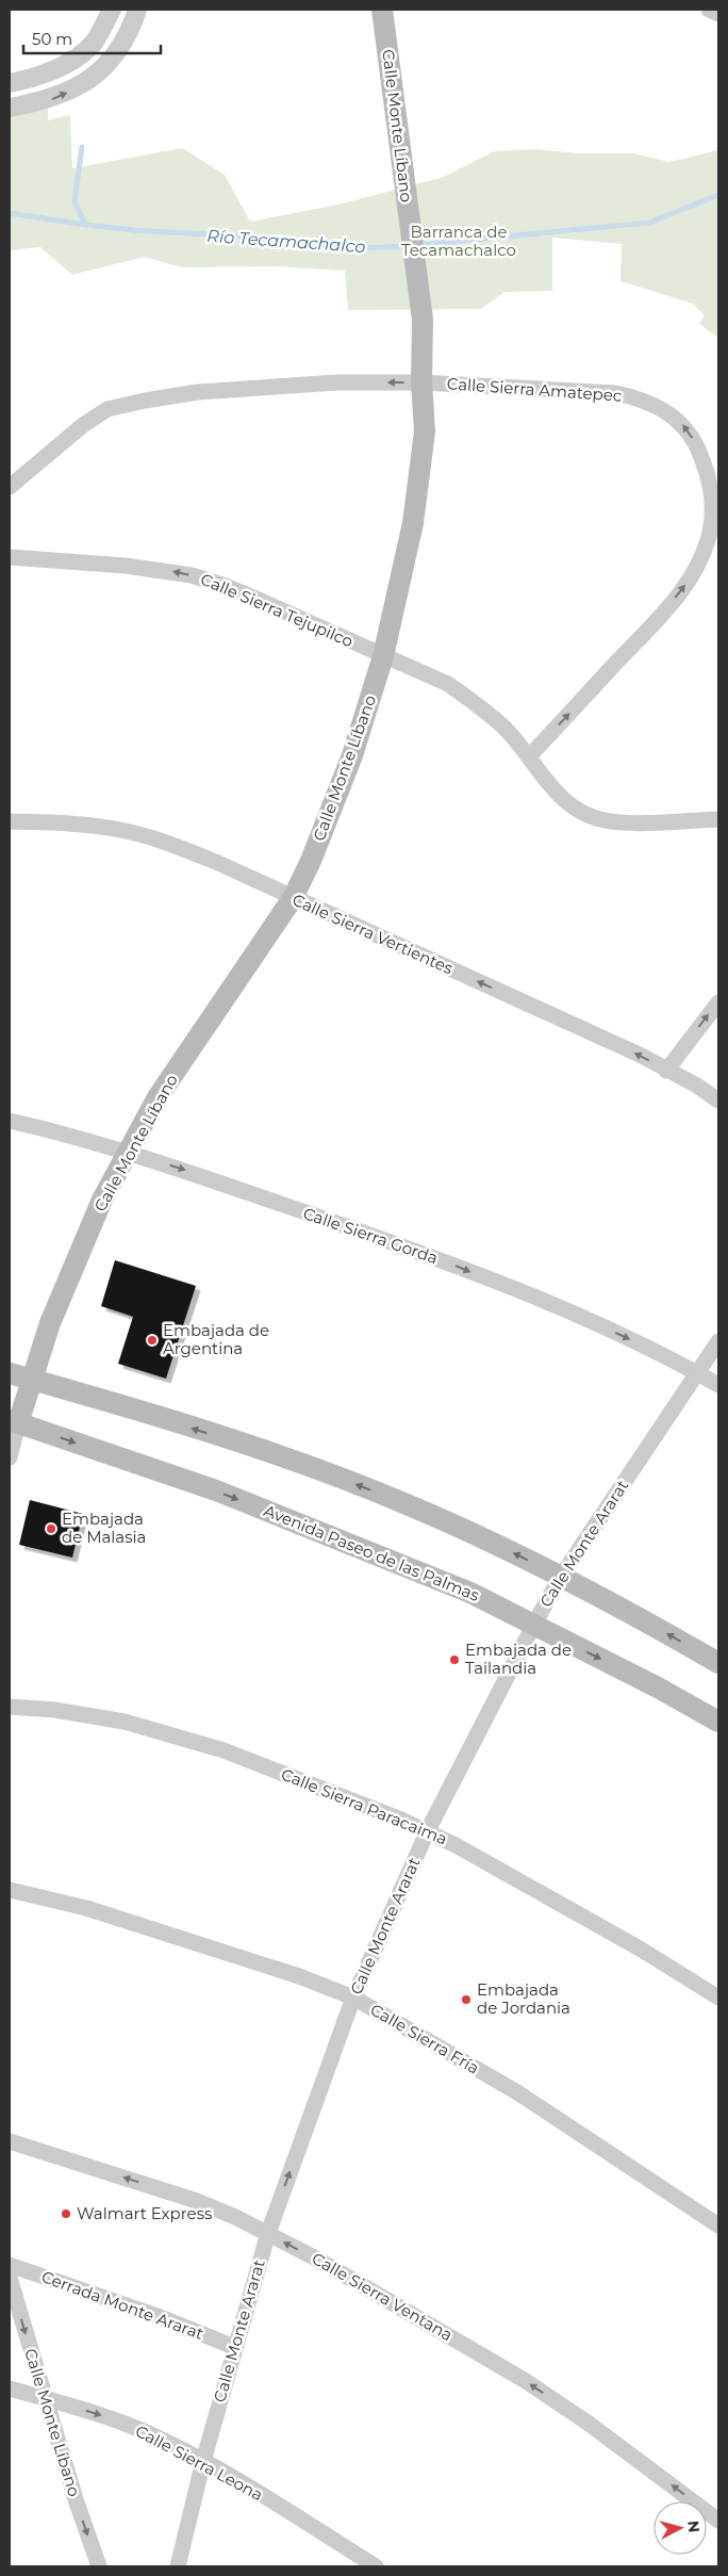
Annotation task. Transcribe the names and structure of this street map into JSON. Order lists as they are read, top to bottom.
{
  "streets": {
    "main road": ["Calle Monte Líbano", "Avenida Paseo de las Palmas"],
    "street": [
      "Calle Sierra Amatepec",
      "Calle Sierra Tejupilco",
      "Calle Sierra Vertientes",
      "Calle Sierra Gorda",
      "Calle Monte Ararat",
      "Calle Sierra Paracaima",
      "Calle Sierra Fría",
      "Calle Sierra Ventana",
      "Cerrada Monte Ararat",
      "Calle Sierra Leona"
    ]
  },
  "crossings": [
    ["Calle Monte Líbano", "Calle Sierra Amatepec"],
    ["Calle Monte Líbano", "Calle Sierra Tejupilco"],
    ["Calle Monte Líbano", "Calle Sierra Vertientes"],
    ["Calle Monte Líbano", "Calle Sierra Gorda"],
    ["Calle Monte Líbano", "Avenida Paseo de las Palmas"],
    ["Calle Monte Líbano", "Calle Sierra Leona"],
    ["Calle Sierra Amatepec", "Calle Sierra Tejupilco"],
    ["Calle Sierra Gorda", "Calle Monte Ararat"],
    ["Calle Monte Ararat", "Avenida Paseo de las Palmas"],
    ["Calle Monte Ararat", "Calle Sierra Paracaima"],
    ["Calle Monte Ararat", "Calle Sierra Fría"],
    ["Calle Monte Ararat", "Calle Sierra Ventana"],
    ["Calle Monte Ararat", "Cerrada Monte Ararat"],
    ["Calle Monte Ararat", "Calle Sierra Leona"]
  ],
  "one_way": [
    "Calle Sierra Tejupilco",
    "Calle Sierra Vertientes",
    "Calle Sierra Gorda",
    "Calle Sierra Ventana",
    "Calle Sierra Leona"
  ],
  "water": ["Río Tecamachalco"],
  "parks": ["Barranca de Tecamachalco"],
  "places": [
    "Embajada de Argentina",
    "Embajada de Malasia",
    "Embajada de Tailandia",
    "Embajada de Jordania",
    "Walmart Express"
  ],
  "scale_bar": "50 m",
  "north": "right"
}
